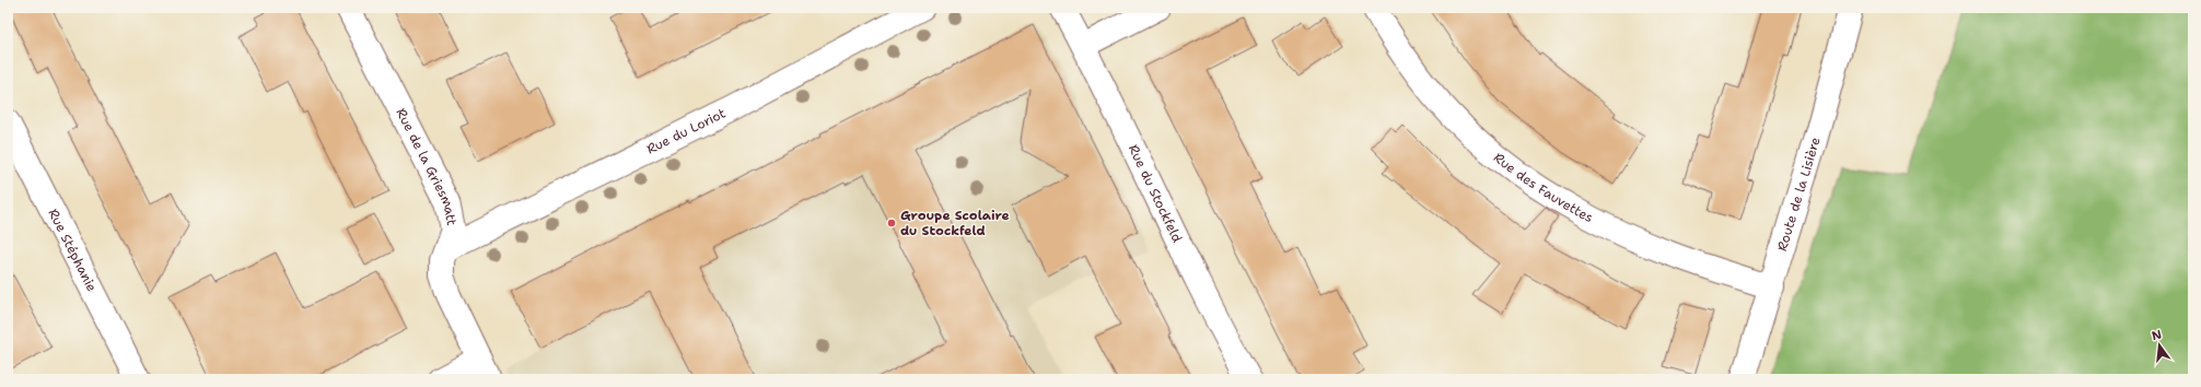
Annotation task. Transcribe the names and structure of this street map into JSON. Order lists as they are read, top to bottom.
{
  "streets": {
    "street": [
      "Rue du Loriot",
      "Rue de la Griesmatt",
      "Rue des Fauvettes",
      "Rue du Stockfeld",
      "Route de la Lisière",
      "Rue Stéphanie"
    ]
  },
  "crossings": [
    ["Rue du Loriot", "Rue de la Griesmatt"],
    ["Rue des Fauvettes", "Route de la Lisière"]
  ],
  "places": ["Groupe Scolaire du Stockfeld"],
  "north": "top"
}
